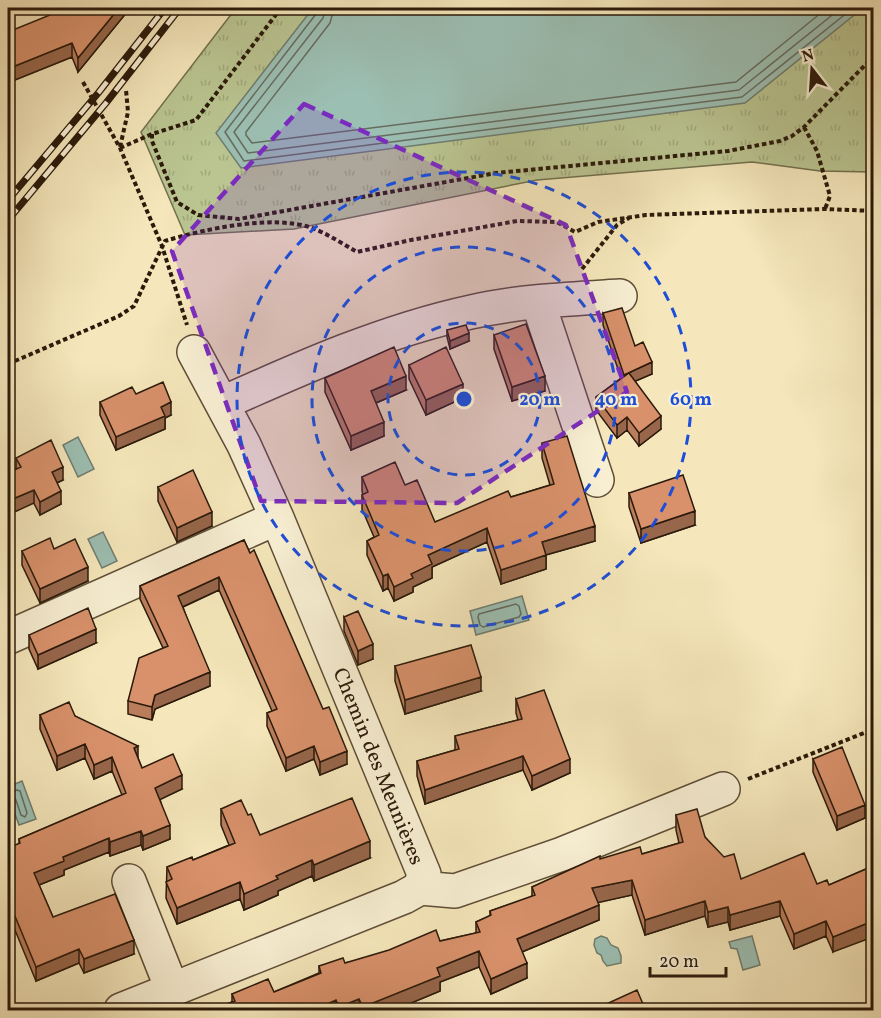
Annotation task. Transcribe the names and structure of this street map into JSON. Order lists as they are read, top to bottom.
{
  "streets": {
    "street": ["Chemin des Meunières"]
  },
  "scale_bar": "20 m",
  "north": "top",
  "rings": ["20 m", "40 m", "60 m"]
}
